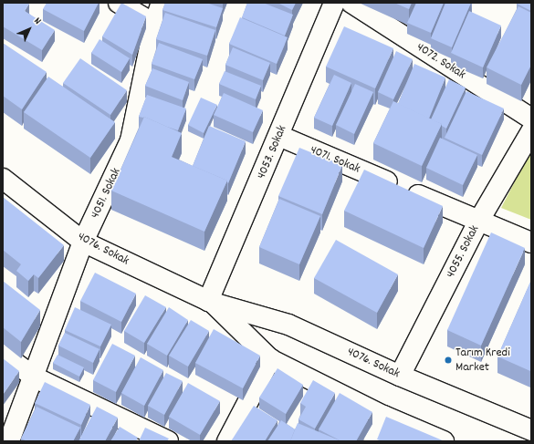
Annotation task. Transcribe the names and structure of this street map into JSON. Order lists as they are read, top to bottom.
{
  "streets": {
    "street": [
      "4072. Sokak",
      "4053. Sokak",
      "4071. Sokak",
      "4051. Sokak",
      "4076. Sokak",
      "4055. Sokak"
    ]
  },
  "crossings": [
    ["4053. Sokak", "4071. Sokak"],
    ["4053. Sokak", "4076. Sokak"],
    ["4071. Sokak", "4055. Sokak"],
    ["4051. Sokak", "4076. Sokak"],
    ["4076. Sokak", "4055. Sokak"]
  ],
  "places": ["Tarım Kredi Market"],
  "north": "top right"
}
